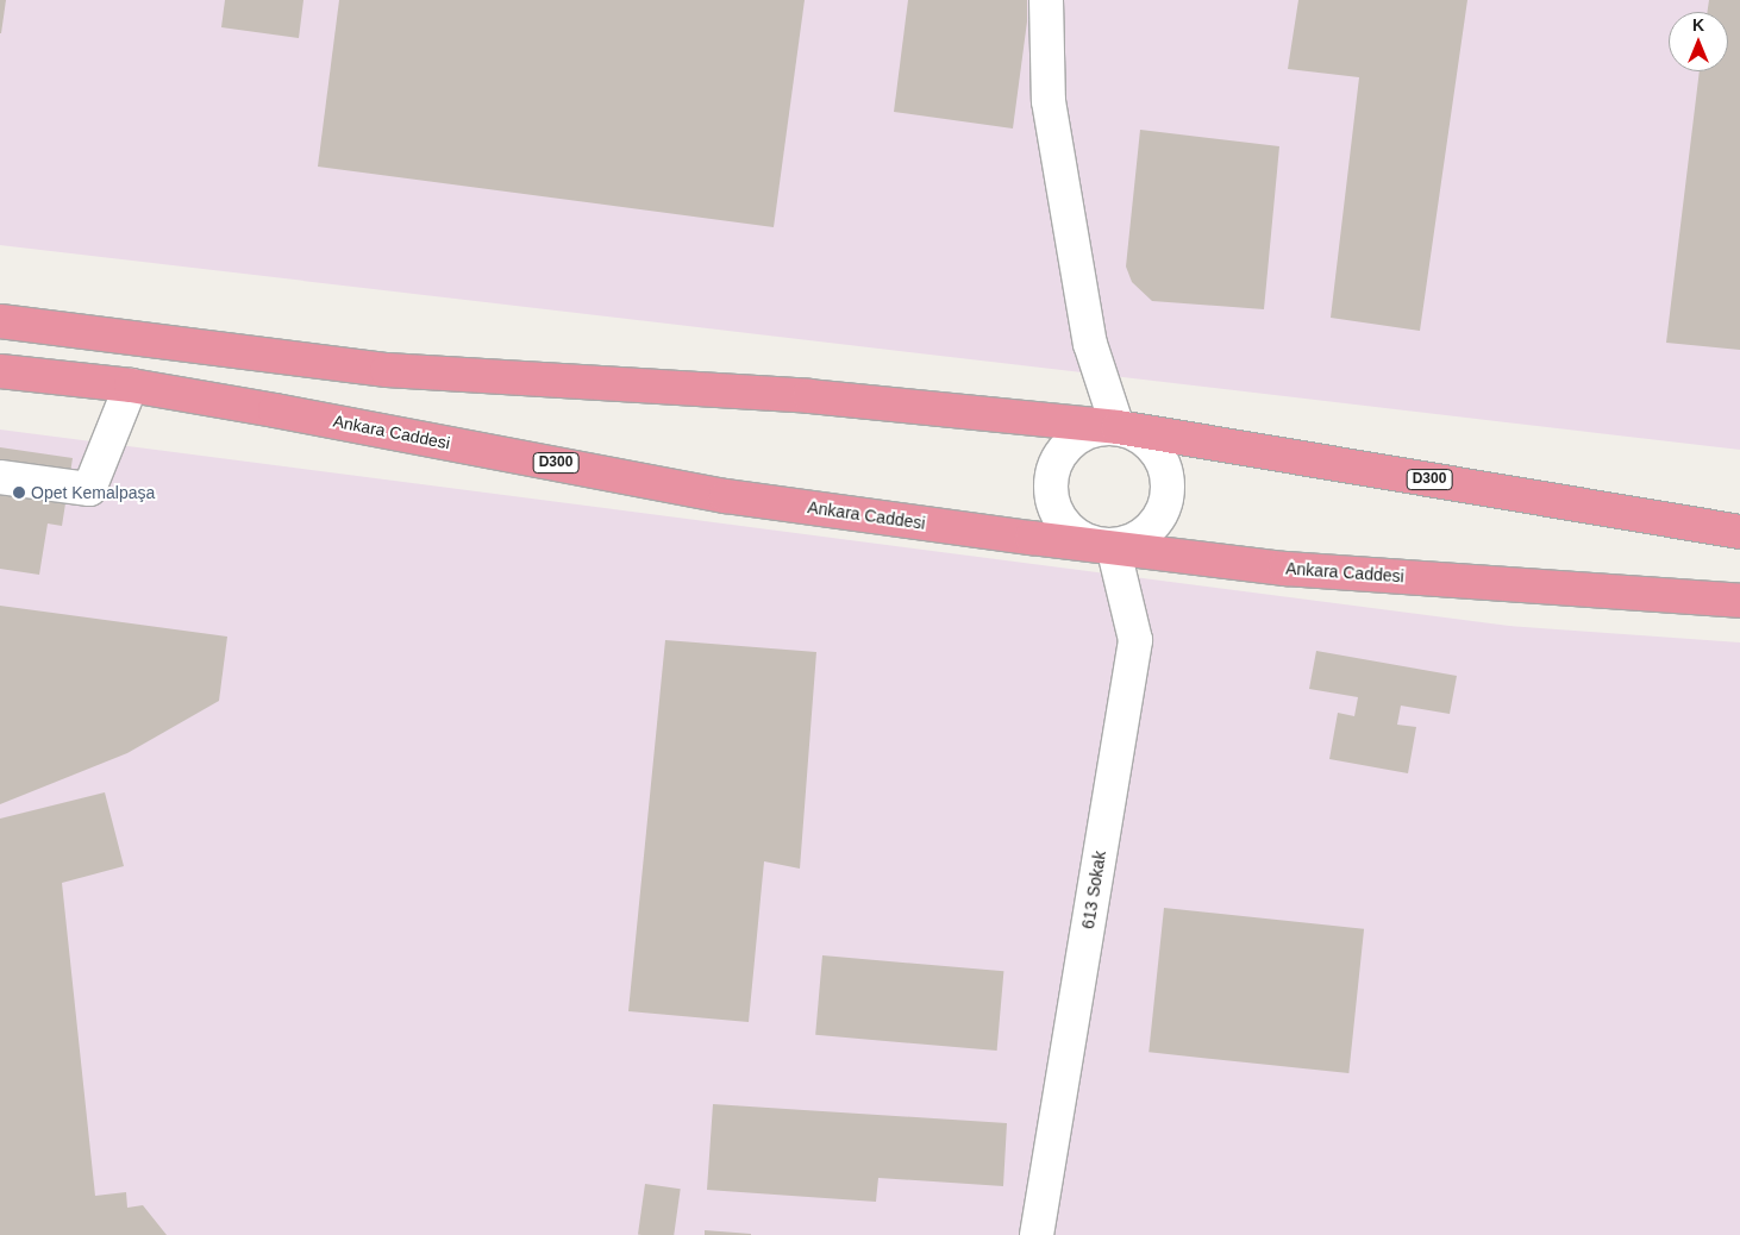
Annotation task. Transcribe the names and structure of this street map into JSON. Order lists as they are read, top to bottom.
{
  "streets": {
    "highway": ["Ankara Caddesi", "D300"],
    "street": ["613 Sokak"]
  },
  "crossings": [
    ["Ankara Caddesi", "D300"],
    ["Ankara Caddesi", "613 Sokak"],
    ["D300", "613 Sokak"]
  ],
  "places": ["Opet Kemalpaşa"],
  "north": "top"
}
